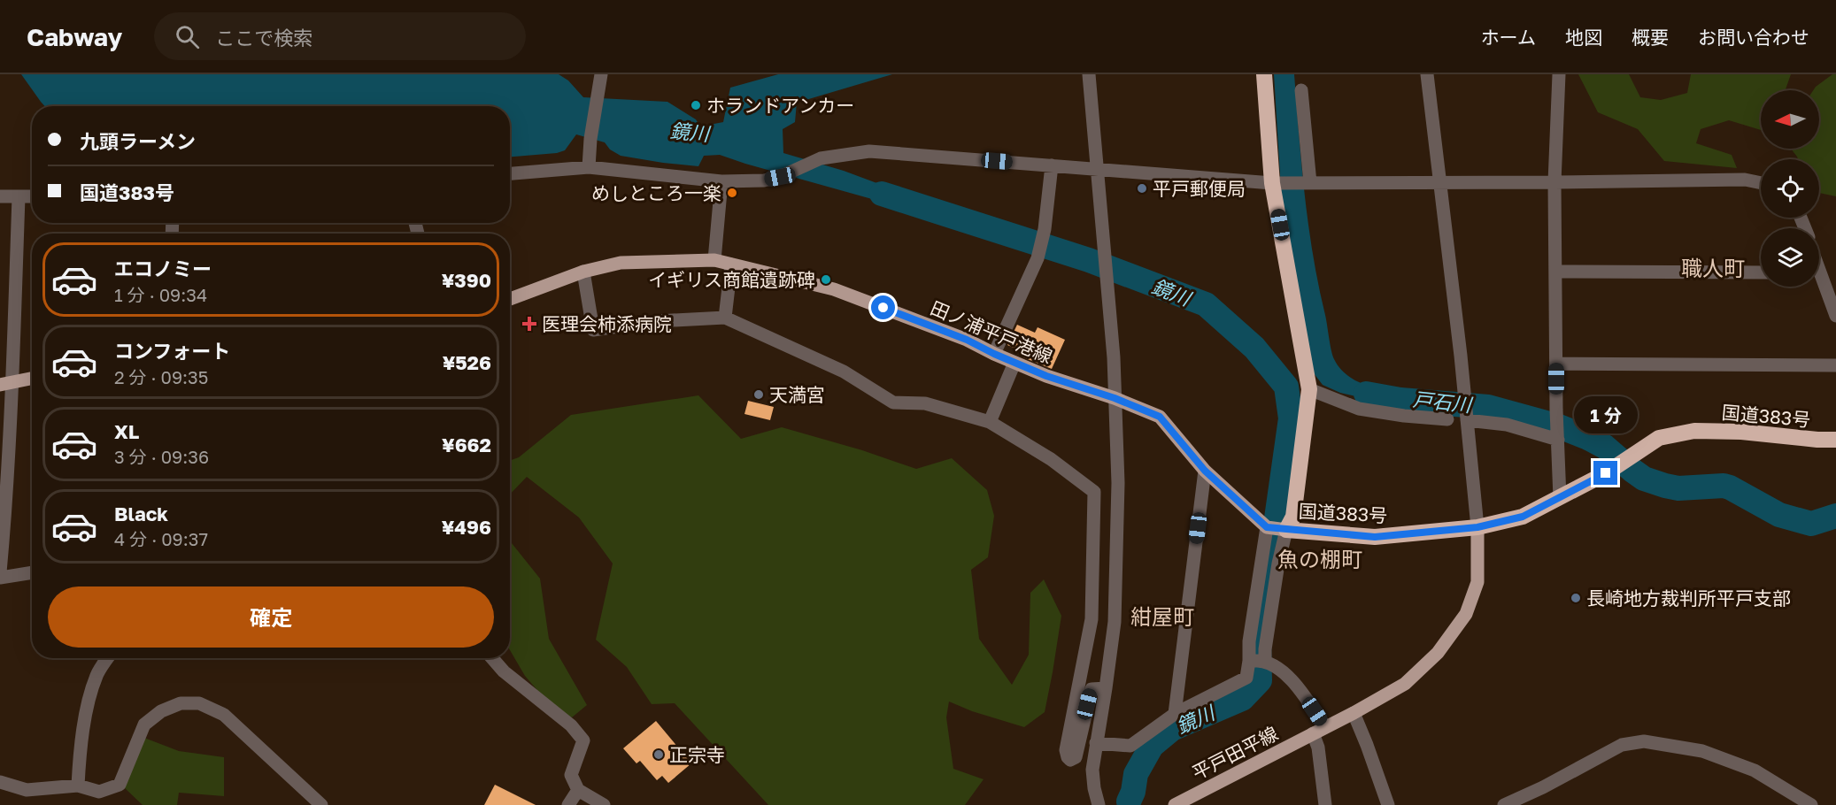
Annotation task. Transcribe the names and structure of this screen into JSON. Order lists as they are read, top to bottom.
{
  "streets": {
    "highway": ["国道383号"],
    "main road": ["田ノ浦平戸港線", "平戸田平線"]
  },
  "crossings": [
    ["田ノ浦平戸港線", "国道383号"],
    ["国道383号", "平戸田平線"]
  ],
  "districts": ["職人町", "魚の棚町", "紺屋町"],
  "water": ["鏡川", "戸石川"],
  "places": {
    "other": [
      "ホランドアンカー",
      "平戸郵便局",
      "めしところ一楽",
      "イギリス商館遺跡碑",
      "天満宮",
      "長崎地方裁判所平戸支部",
      "正宗寺"
    ],
    "health": ["医理会柿添病院"]
  },
  "north": "left",
  "page": {
    "header": "Cabway",
    "search": "ここで検索",
    "nav": [
      "ホーム",
      "地図",
      "概要",
      "お問い合わせ"
    ],
    "banner": ["九頭ラーメン", "国道383号"],
    "list": [
      {
        "name": "エコノミー",
        "note": "1 分 · 09:34",
        "value": "¥390"
      },
      {
        "name": "コンフォート",
        "note": "2 分 · 09:35",
        "value": "¥526"
      },
      {
        "name": "XL",
        "note": "3 分 · 09:36",
        "value": "¥662"
      },
      {
        "name": "Black",
        "note": "4 分 · 09:37",
        "value": "¥496"
      }
    ],
    "bubble": "1 分",
    "buttons": "確定"
  }
}
